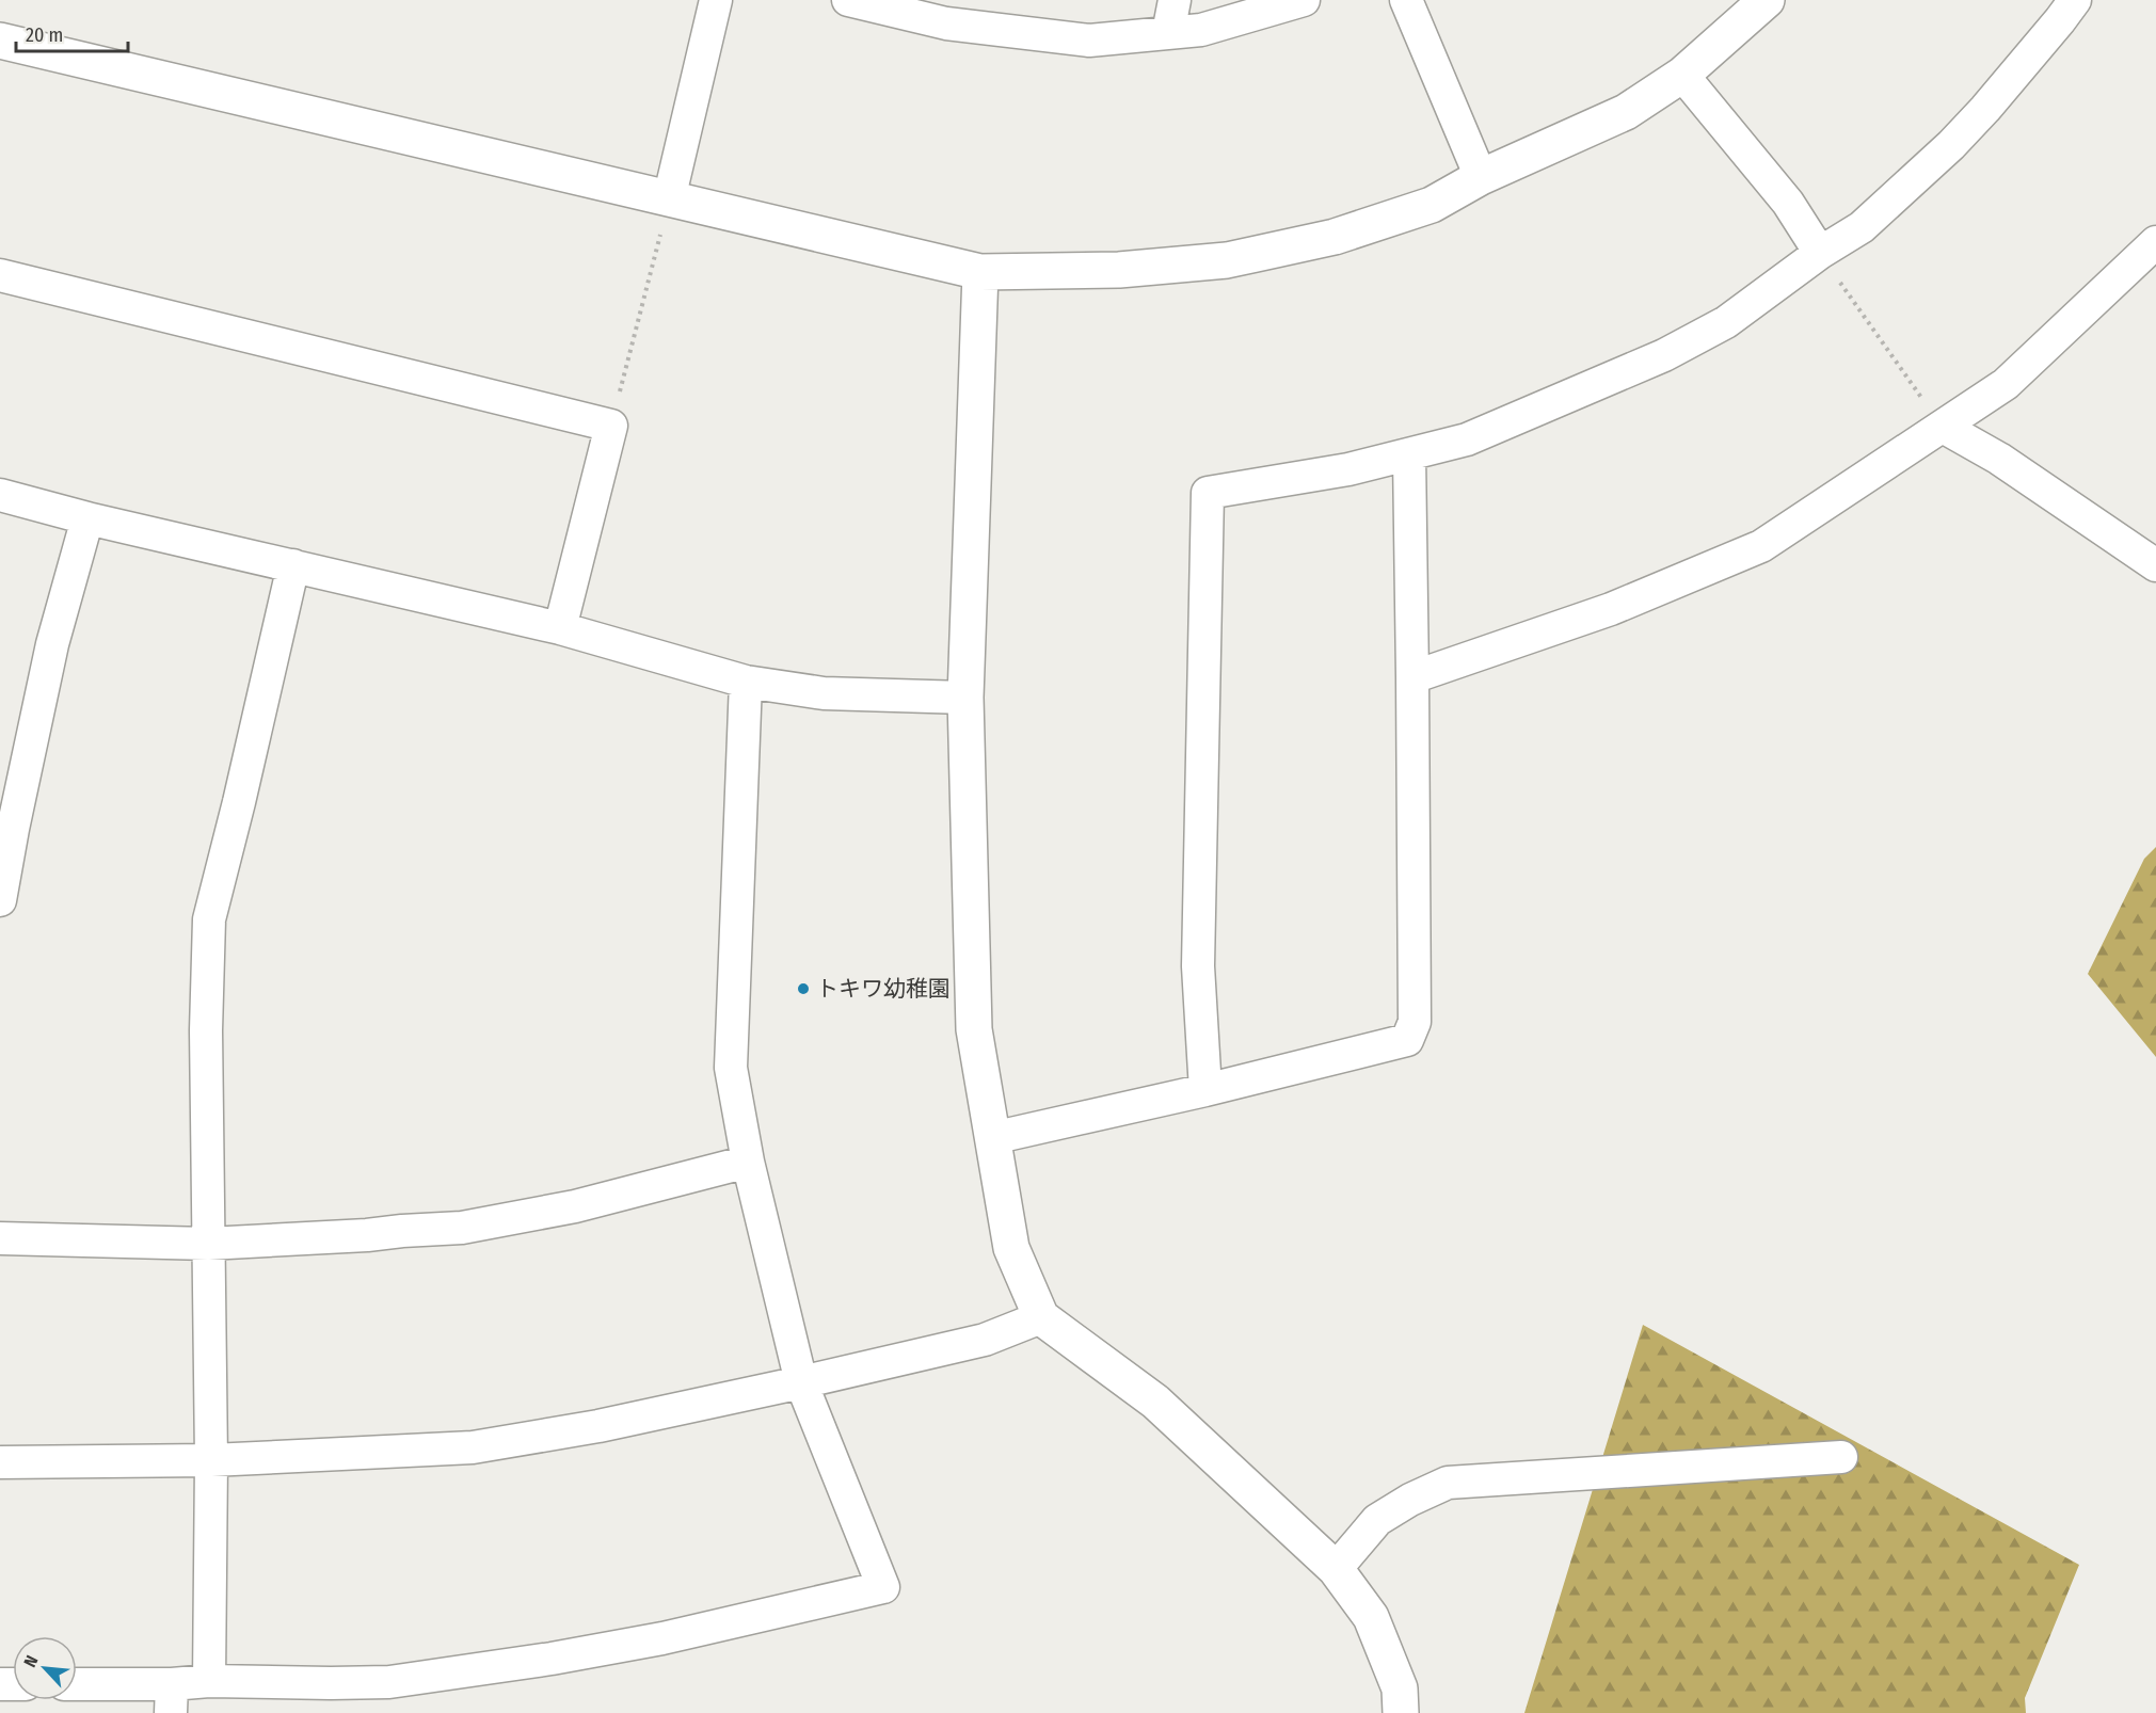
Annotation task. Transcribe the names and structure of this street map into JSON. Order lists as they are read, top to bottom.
{
  "places": ["トキワ幼稚園"],
  "scale_bar": "20 m",
  "north": "top left"
}
